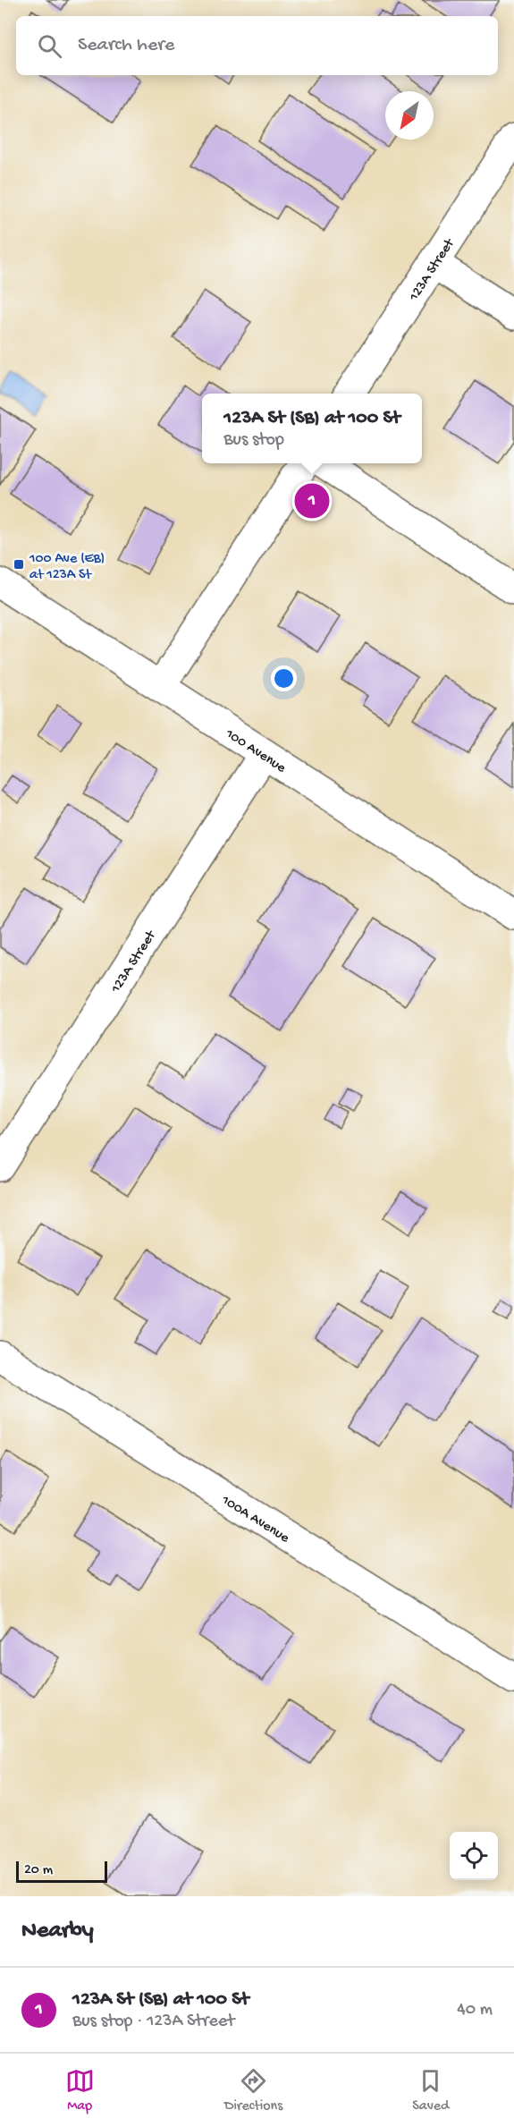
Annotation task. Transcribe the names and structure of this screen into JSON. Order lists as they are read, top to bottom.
{
  "streets": {
    "street": ["123A Street", "100 Avenue", "100A Avenue"]
  },
  "crossings": [
    ["123A Street", "100 Avenue"]
  ],
  "places": {
    "transit": ["100 Ave (EB) at 123A St"]
  },
  "scale_bar": "20 m",
  "north": "bottom left",
  "page": {
    "search": "Search here",
    "popup": ["123A St (SB) at 100 St", "Bus stop"],
    "pins": "1",
    "scale": "20 m",
    "heading": "Nearby",
    "list": [
      {
        "mark": "1",
        "name": "123A St (SB) at 100 St",
        "note": "Bus stop · 123A Street",
        "value": "40 m"
      }
    ],
    "nav": ["Map", "Directions", "Saved"]
  }
}
